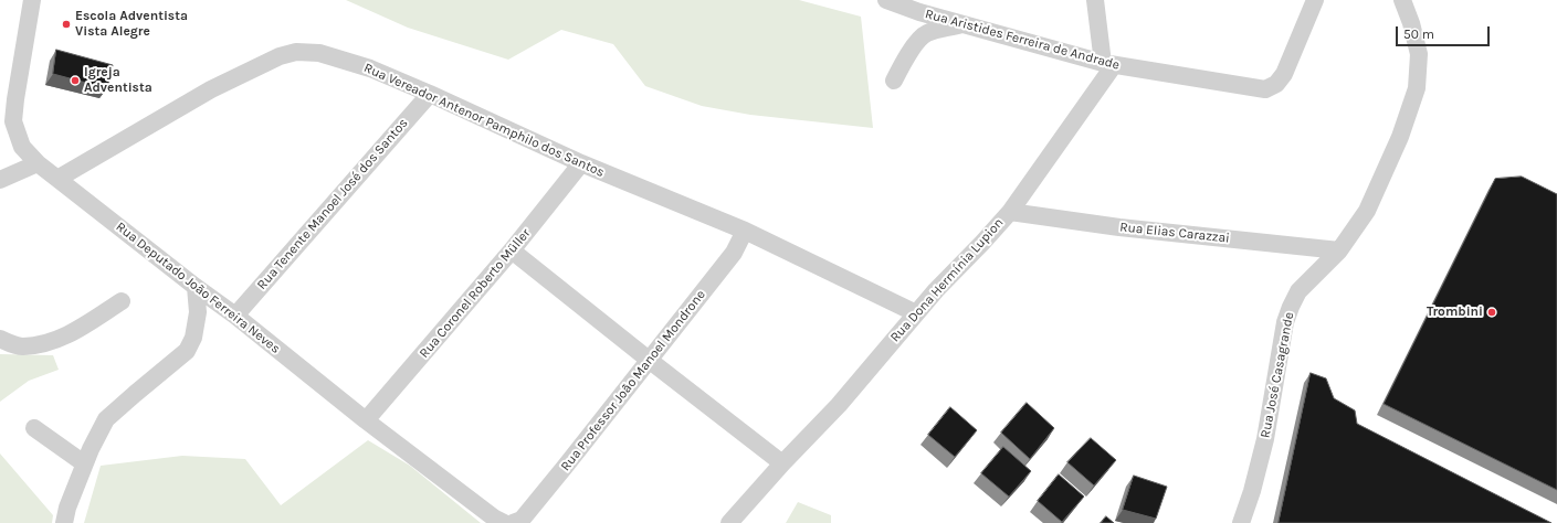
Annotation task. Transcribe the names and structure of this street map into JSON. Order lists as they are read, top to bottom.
{
  "streets": {
    "street": [
      "Rua Aristides Ferreira de Andrade",
      "Rua Vereador Antenor Pamphilo dos Santos",
      "Rua Tenente Manoel José dos Santos",
      "Rua Elias Carazzai",
      "Rua Dona Hermínia Lupion",
      "Rua Deputado João Ferreira Neves",
      "Rua Coronel Roberto Müller",
      "Rua José Casagrande",
      "Rua Professor João Manoel Mondrone"
    ]
  },
  "crossings": [
    ["Rua Aristides Ferreira de Andrade", "Rua Dona Hermínia Lupion"],
    ["Rua Vereador Antenor Pamphilo dos Santos", "Rua Tenente Manoel José dos Santos"],
    ["Rua Vereador Antenor Pamphilo dos Santos", "Rua Dona Hermínia Lupion"],
    ["Rua Vereador Antenor Pamphilo dos Santos", "Rua Deputado João Ferreira Neves"],
    ["Rua Vereador Antenor Pamphilo dos Santos", "Rua Coronel Roberto Müller"],
    ["Rua Vereador Antenor Pamphilo dos Santos", "Rua Professor João Manoel Mondrone"],
    ["Rua Tenente Manoel José dos Santos", "Rua Deputado João Ferreira Neves"],
    ["Rua Elias Carazzai", "Rua Dona Hermínia Lupion"],
    ["Rua Elias Carazzai", "Rua José Casagrande"],
    ["Rua Deputado João Ferreira Neves", "Rua Coronel Roberto Müller"]
  ],
  "places": ["Escola Adventista Vista Alegre", "Igreja Adventista", "Trombini"],
  "scale_bar": "50 m"
}
